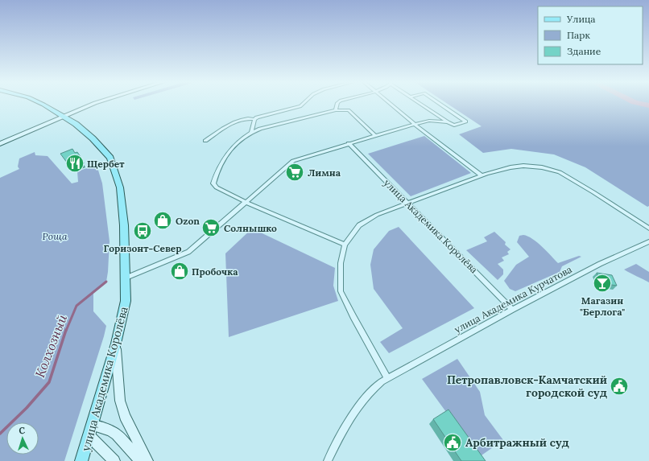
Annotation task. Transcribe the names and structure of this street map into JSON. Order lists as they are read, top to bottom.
{
  "streets": {
    "main road": ["улица Академика Королёва"],
    "street": ["улица Академика Курчатова"]
  },
  "crossings": [
    ["улица Академика Королёва", "улица Академика Курчатова"]
  ],
  "water": ["Колхозный"],
  "parks": ["Роща"],
  "places": {
    "restaurant": ["Щербет"],
    "supermarket": ["Лимна", "Солнышко"],
    "shop": ["Ozon", "Пробочка"],
    "bus stop": ["Горизонт-Север"],
    "bar": ["Магазин \"Берлога\""],
    "public building": ["Петропавловск-Камчатский городской суд", "Арбитражный суд"]
  },
  "legend": ["Улица", "Парк", "Здание"],
  "north": "top"
}
